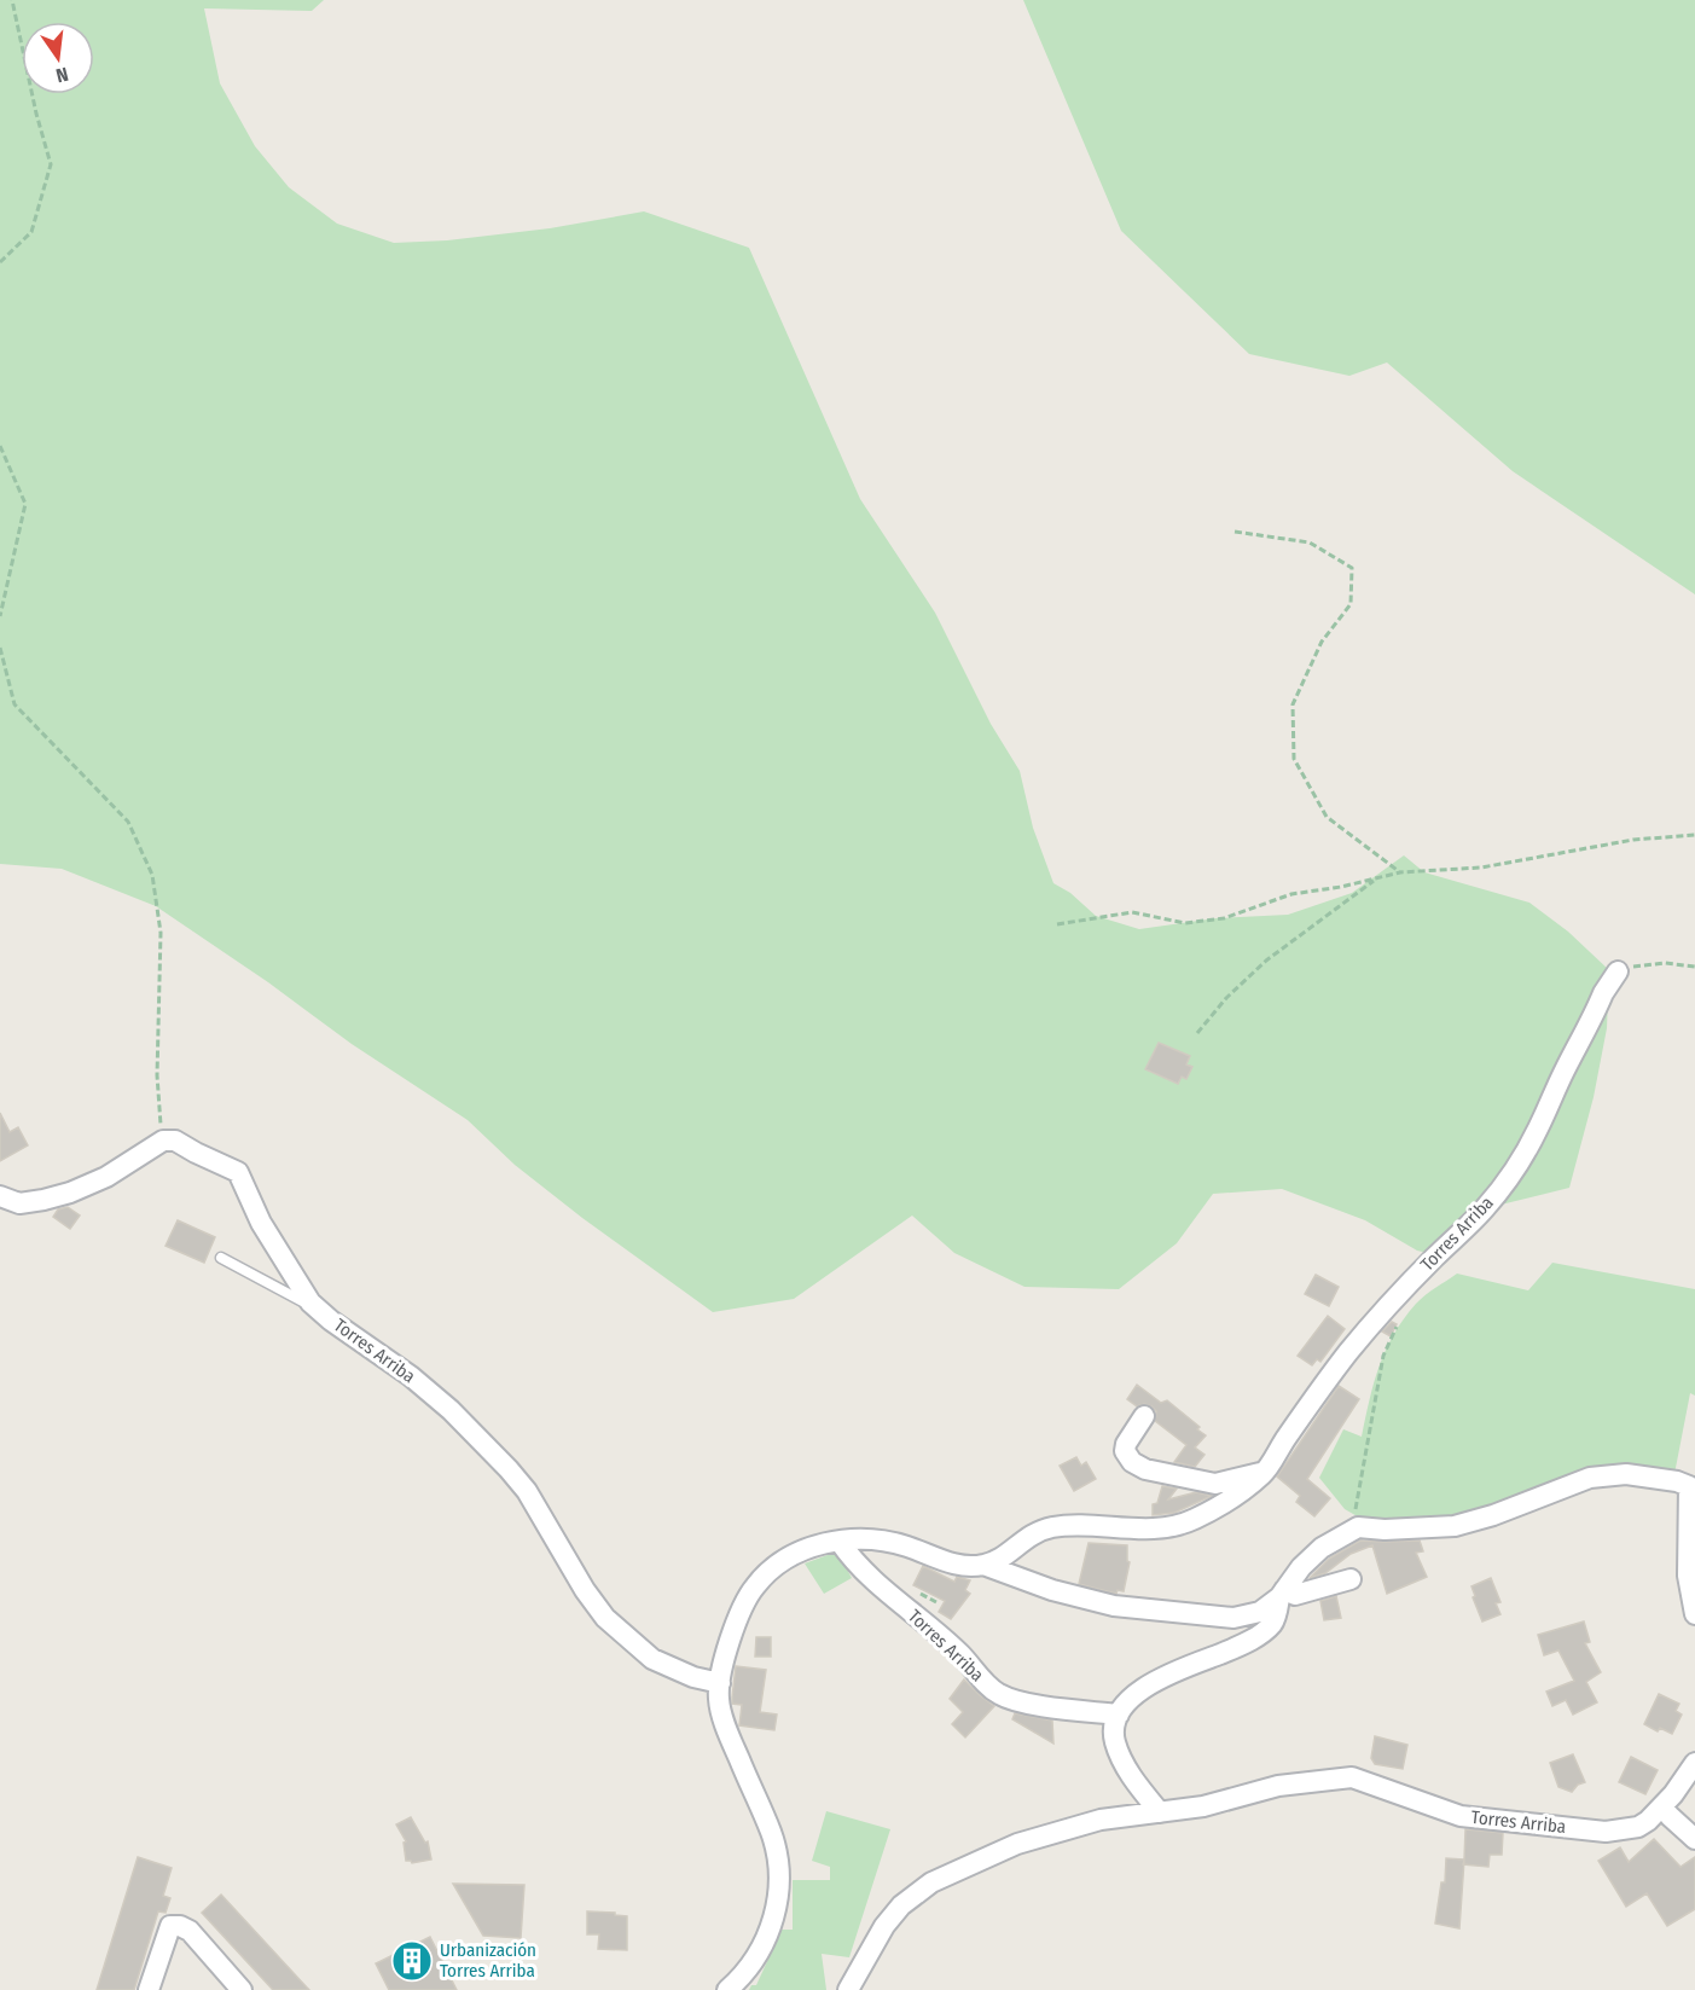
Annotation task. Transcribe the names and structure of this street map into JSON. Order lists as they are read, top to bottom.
{
  "streets": {
    "street": ["Torres Arriba"]
  },
  "places": {
    "building": ["Urbanización Torres Arriba"]
  },
  "north": "bottom"
}
